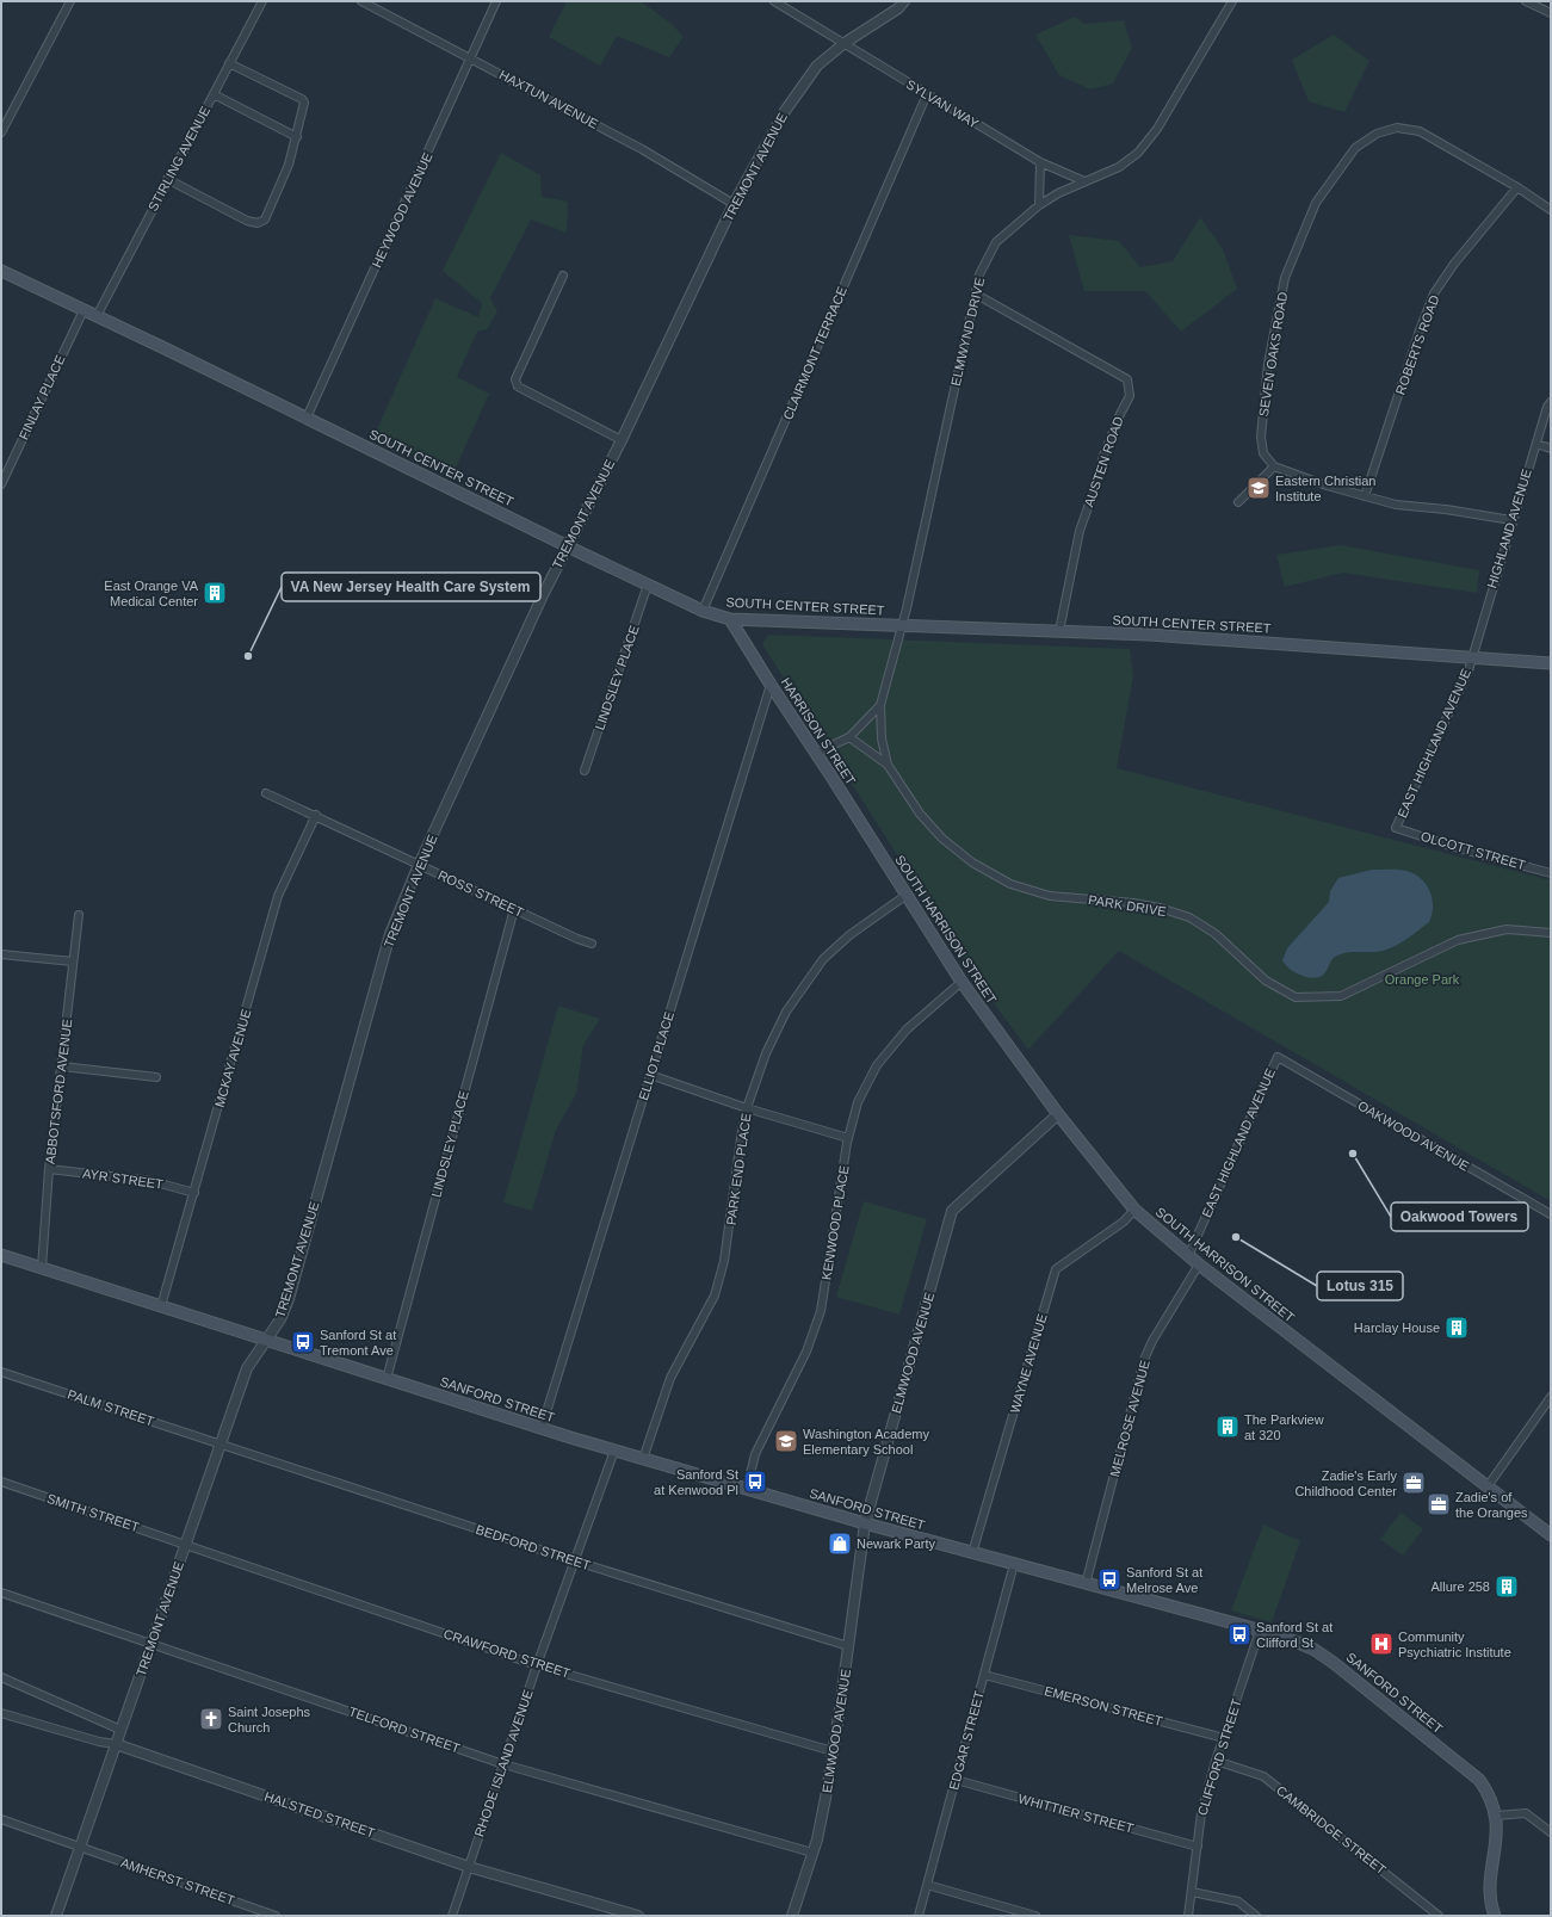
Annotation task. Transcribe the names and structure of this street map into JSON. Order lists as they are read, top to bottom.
{
  "streets": {
    "main road": [
      "SOUTH CENTER STREET",
      "HARRISON STREET",
      "SOUTH HARRISON STREET",
      "SANFORD STREET"
    ],
    "street": [
      "HAXTUN AVENUE",
      "SYLVAN WAY",
      "STIRLING AVENUE",
      "TREMONT AVENUE",
      "HEYWOOD AVENUE",
      "ELMWYND DRIVE",
      "ROBERTS ROAD",
      "CLAIRMONT TERRACE",
      "SEVEN OAKS ROAD",
      "FINLAY PLACE",
      "AUSTEN ROAD",
      "HIGHLAND AVENUE",
      "LINDSLEY PLACE",
      "EAST HIGHLAND AVENUE",
      "OLCOTT STREET",
      "ROSS STREET",
      "PARK DRIVE",
      "ELLIOT PLACE",
      "MCKAY AVENUE",
      "ABBOTSFORD AVENUE",
      "OAKWOOD AVENUE",
      "PARK END PLACE",
      "AYR STREET",
      "KENWOOD PLACE",
      "ELMWOOD AVENUE",
      "WAYNE AVENUE",
      "PALM STREET",
      "MELROSE AVENUE",
      "SMITH STREET",
      "BEDFORD STREET",
      "CRAWFORD STREET",
      "EMERSON STREET",
      "TELFORD STREET",
      "EDGAR STREET",
      "CLIFFORD STREET",
      "RHODE ISLAND AVENUE",
      "WHITTIER STREET",
      "HALSTED STREET",
      "CAMBRIDGE STREET",
      "AMHERST STREET"
    ]
  },
  "crossings": [
    ["HAXTUN AVENUE", "TREMONT AVENUE"],
    ["HAXTUN AVENUE", "HEYWOOD AVENUE"],
    ["SYLVAN WAY", "TREMONT AVENUE"],
    ["SYLVAN WAY", "ELMWYND DRIVE"],
    ["SYLVAN WAY", "CLAIRMONT TERRACE"],
    ["STIRLING AVENUE", "SOUTH CENTER STREET"],
    ["TREMONT AVENUE", "SOUTH CENTER STREET"],
    ["TREMONT AVENUE", "ROSS STREET"],
    ["TREMONT AVENUE", "SANFORD STREET"],
    ["TREMONT AVENUE", "PALM STREET"],
    ["TREMONT AVENUE", "SMITH STREET"],
    ["TREMONT AVENUE", "BEDFORD STREET"],
    ["TREMONT AVENUE", "CRAWFORD STREET"],
    ["TREMONT AVENUE", "TELFORD STREET"],
    ["TREMONT AVENUE", "HALSTED STREET"],
    ["TREMONT AVENUE", "AMHERST STREET"],
    ["HEYWOOD AVENUE", "SOUTH CENTER STREET"],
    ["ELMWYND DRIVE", "AUSTEN ROAD"],
    ["ELMWYND DRIVE", "SOUTH CENTER STREET"],
    ["ELMWYND DRIVE", "PARK DRIVE"],
    ["ROBERTS ROAD", "SEVEN OAKS ROAD"],
    ["CLAIRMONT TERRACE", "SOUTH CENTER STREET"],
    ["FINLAY PLACE", "SOUTH CENTER STREET"],
    ["AUSTEN ROAD", "SOUTH CENTER STREET"],
    ["SOUTH CENTER STREET", "HIGHLAND AVENUE"],
    ["SOUTH CENTER STREET", "LINDSLEY PLACE"],
    ["SOUTH CENTER STREET", "HARRISON STREET"],
    ["SOUTH CENTER STREET", "EAST HIGHLAND AVENUE"],
    ["SOUTH CENTER STREET", "PARK DRIVE"],
    ["HIGHLAND AVENUE", "EAST HIGHLAND AVENUE"],
    ["LINDSLEY PLACE", "ROSS STREET"],
    ["LINDSLEY PLACE", "SANFORD STREET"],
    ["HARRISON STREET", "SOUTH HARRISON STREET"],
    ["HARRISON STREET", "ELLIOT PLACE"],
    ["EAST HIGHLAND AVENUE", "OLCOTT STREET"],
    ["EAST HIGHLAND AVENUE", "SOUTH HARRISON STREET"],
    ["EAST HIGHLAND AVENUE", "OAKWOOD AVENUE"],
    ["ROSS STREET", "MCKAY AVENUE"],
    ["SOUTH HARRISON STREET", "PARK END PLACE"],
    ["SOUTH HARRISON STREET", "KENWOOD PLACE"],
    ["SOUTH HARRISON STREET", "ELMWOOD AVENUE"],
    ["SOUTH HARRISON STREET", "WAYNE AVENUE"],
    ["SOUTH HARRISON STREET", "MELROSE AVENUE"],
    ["ELLIOT PLACE", "SANFORD STREET"],
    ["MCKAY AVENUE", "AYR STREET"],
    ["MCKAY AVENUE", "SANFORD STREET"],
    ["ABBOTSFORD AVENUE", "AYR STREET"],
    ["ABBOTSFORD AVENUE", "SANFORD STREET"],
    ["PARK END PLACE", "SANFORD STREET"],
    ["KENWOOD PLACE", "SANFORD STREET"],
    ["ELMWOOD AVENUE", "SANFORD STREET"],
    ["ELMWOOD AVENUE", "BEDFORD STREET"],
    ["ELMWOOD AVENUE", "CRAWFORD STREET"],
    ["ELMWOOD AVENUE", "TELFORD STREET"],
    ["WAYNE AVENUE", "SANFORD STREET"],
    ["SANFORD STREET", "MELROSE AVENUE"],
    ["SANFORD STREET", "EDGAR STREET"],
    ["SANFORD STREET", "CLIFFORD STREET"],
    ["SANFORD STREET", "RHODE ISLAND AVENUE"],
    ["PALM STREET", "BEDFORD STREET"],
    ["SMITH STREET", "CRAWFORD STREET"],
    ["BEDFORD STREET", "RHODE ISLAND AVENUE"],
    ["CRAWFORD STREET", "RHODE ISLAND AVENUE"],
    ["EMERSON STREET", "EDGAR STREET"],
    ["EMERSON STREET", "CLIFFORD STREET"],
    ["TELFORD STREET", "RHODE ISLAND AVENUE"],
    ["EDGAR STREET", "WHITTIER STREET"],
    ["CLIFFORD STREET", "WHITTIER STREET"],
    ["CLIFFORD STREET", "CAMBRIDGE STREET"],
    ["RHODE ISLAND AVENUE", "HALSTED STREET"]
  ],
  "parks": ["Orange Park"],
  "places": {
    "school or university": ["Eastern Christian Institute", "Washington Academy Elementary School"],
    "building": [
      "East Orange VA Medical Center",
      "Harclay House",
      "The Parkview at 320",
      "Allure 258"
    ],
    "other": ["VA New Jersey Health Care System", "Oakwood Towers", "Lotus 315"],
    "bus stop": [
      "Sanford St at Tremont Ave",
      "Sanford St at Kenwood Pl",
      "Sanford St at Melrose Ave",
      "Sanford St at Clifford St"
    ],
    "office": ["Zadie's Early Childhood Center", "Zadie's of the Oranges"],
    "shop": ["Newark Party"],
    "hospital": ["Community Psychiatric Institute"],
    "church": ["Saint Josephs Church"]
  }
}
